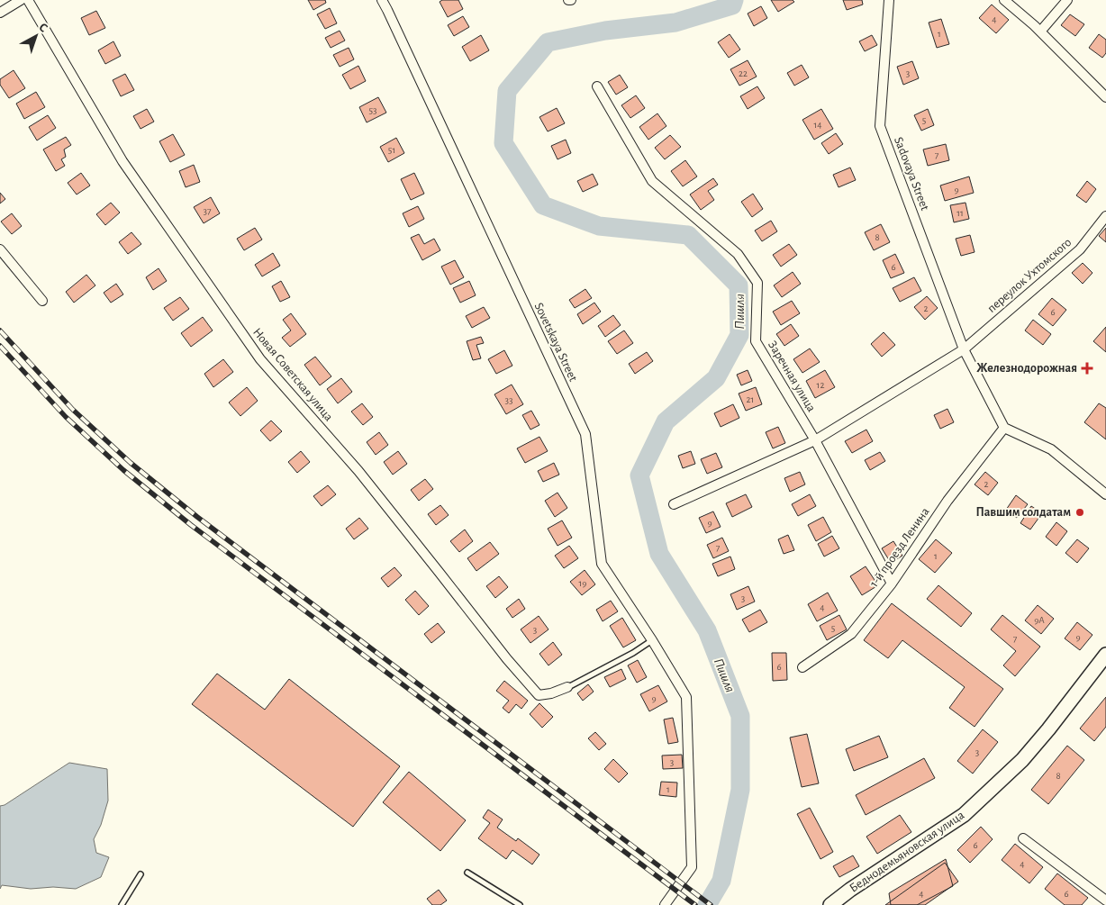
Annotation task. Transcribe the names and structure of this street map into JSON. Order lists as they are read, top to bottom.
{
  "streets": {
    "main road": ["Беднодемьяновская улица"],
    "street": [
      "Sadovaya Street",
      "переулок Ухтомского",
      "Sovetskaya Street",
      "Новая Советская улица",
      "Заречная улица",
      "1-й проезд Ленина"
    ]
  },
  "crossings": [
    ["Sadovaya Street", "переулок Ухтомского"],
    ["Sadovaya Street", "1-й проезд Ленина"],
    ["переулок Ухтомского", "Заречная улица"],
    ["Заречная улица", "1-й проезд Ленина"]
  ],
  "water": ["Пишля"],
  "places": {
    "health": ["Железнодорожная"],
    "other": ["Павшим солдатам"]
  },
  "house_numbers": [
    "4",
    "1",
    "22",
    "3",
    "53",
    "5",
    "14",
    "51",
    "7",
    "9",
    "37",
    "11",
    "8",
    "6",
    "2",
    "6",
    "12",
    "21",
    "33",
    "2",
    "9",
    "7",
    "1",
    "19",
    "3",
    "4",
    "9А",
    "5",
    "3",
    "9",
    "7",
    "6",
    "9",
    "3",
    "3",
    "8",
    "1",
    "6",
    "4",
    "4",
    "6"
  ],
  "north": "top right"
}
